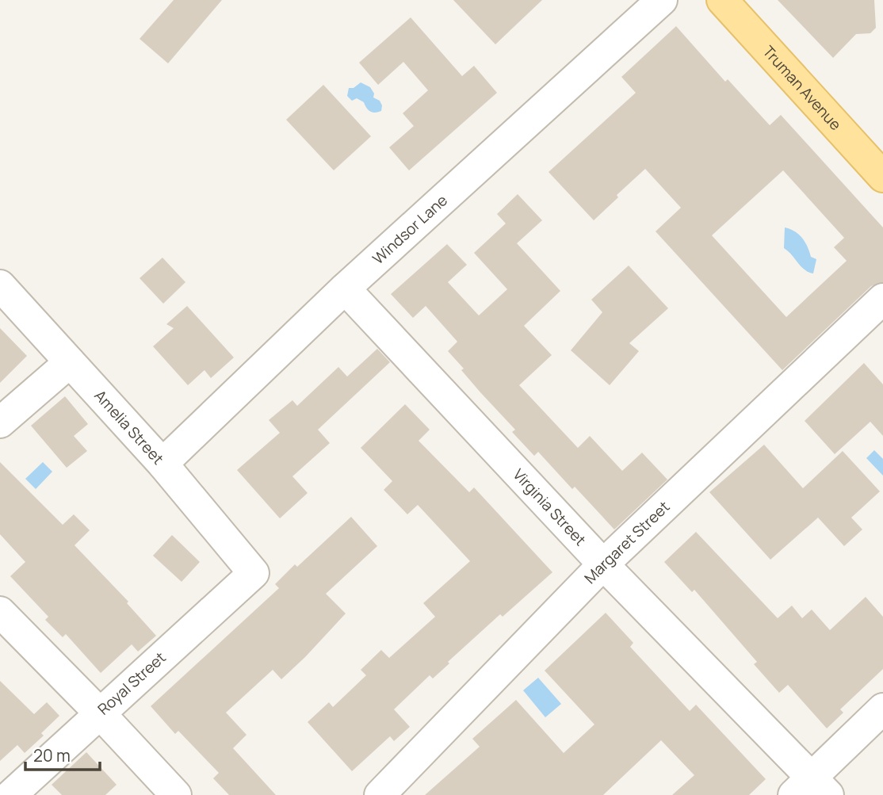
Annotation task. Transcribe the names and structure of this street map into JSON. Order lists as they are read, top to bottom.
{
  "streets": {
    "main road": ["Truman Avenue"],
    "street": [
      "Windsor Lane",
      "Amelia Street",
      "Virginia Street",
      "Margaret Street",
      "Royal Street"
    ]
  },
  "crossings": [
    ["Windsor Lane", "Amelia Street"],
    ["Windsor Lane", "Virginia Street"],
    ["Amelia Street", "Royal Street"],
    ["Virginia Street", "Margaret Street"]
  ],
  "scale_bar": "20 m"
}
